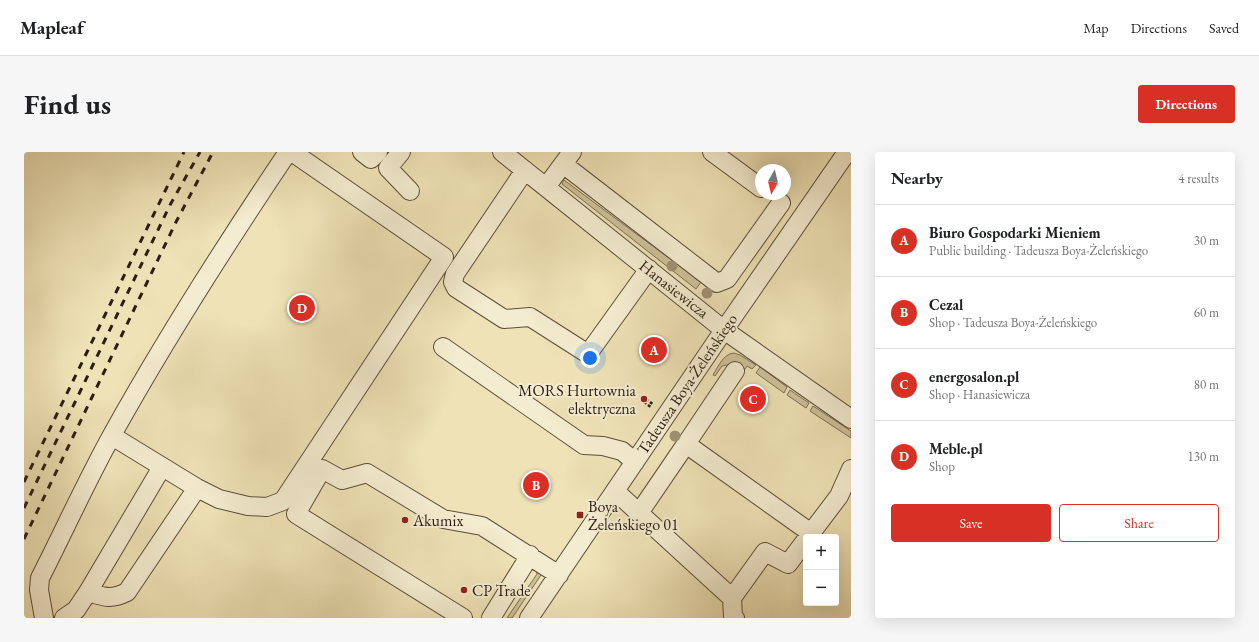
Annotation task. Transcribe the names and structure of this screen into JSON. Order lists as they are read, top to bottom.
{
  "streets": {
    "street": ["Hanasiewicza", "Tadeusza Boya-Żeleńskiego"]
  },
  "crossings": [
    ["Hanasiewicza", "Tadeusza Boya-Żeleńskiego"]
  ],
  "places": {
    "other": ["MORS Hurtownia elektryczna", "Akumix", "CP Trade"],
    "transit": ["Boya Żeleńskiego 01"]
  },
  "north": "bottom",
  "page": {
    "header": "Mapleaf",
    "nav": ["Map", "Directions", "Saved"],
    "buttons": [
      "Directions",
      ["Save", "Share"]
    ],
    "title": "Find us",
    "heading": ["Nearby", "4 results"],
    "list": [
      {
        "mark": "A",
        "name": "Biuro Gospodarki Mieniem",
        "note": "Public building · Tadeusza Boya-Żeleńskiego",
        "value": "30 m"
      },
      {
        "mark": "B",
        "name": "Cezal",
        "note": "Shop · Tadeusza Boya-Żeleńskiego",
        "value": "60 m"
      },
      {
        "mark": "C",
        "name": "energosalon.pl",
        "note": "Shop · Hanasiewicza",
        "value": "80 m"
      },
      {
        "mark": "D",
        "name": "Meble.pl",
        "note": "Shop",
        "value": "130 m"
      }
    ],
    "pins": [
      "D",
      "A",
      "C",
      "B"
    ],
    "map_buttons": ["+", "−"]
  }
}
